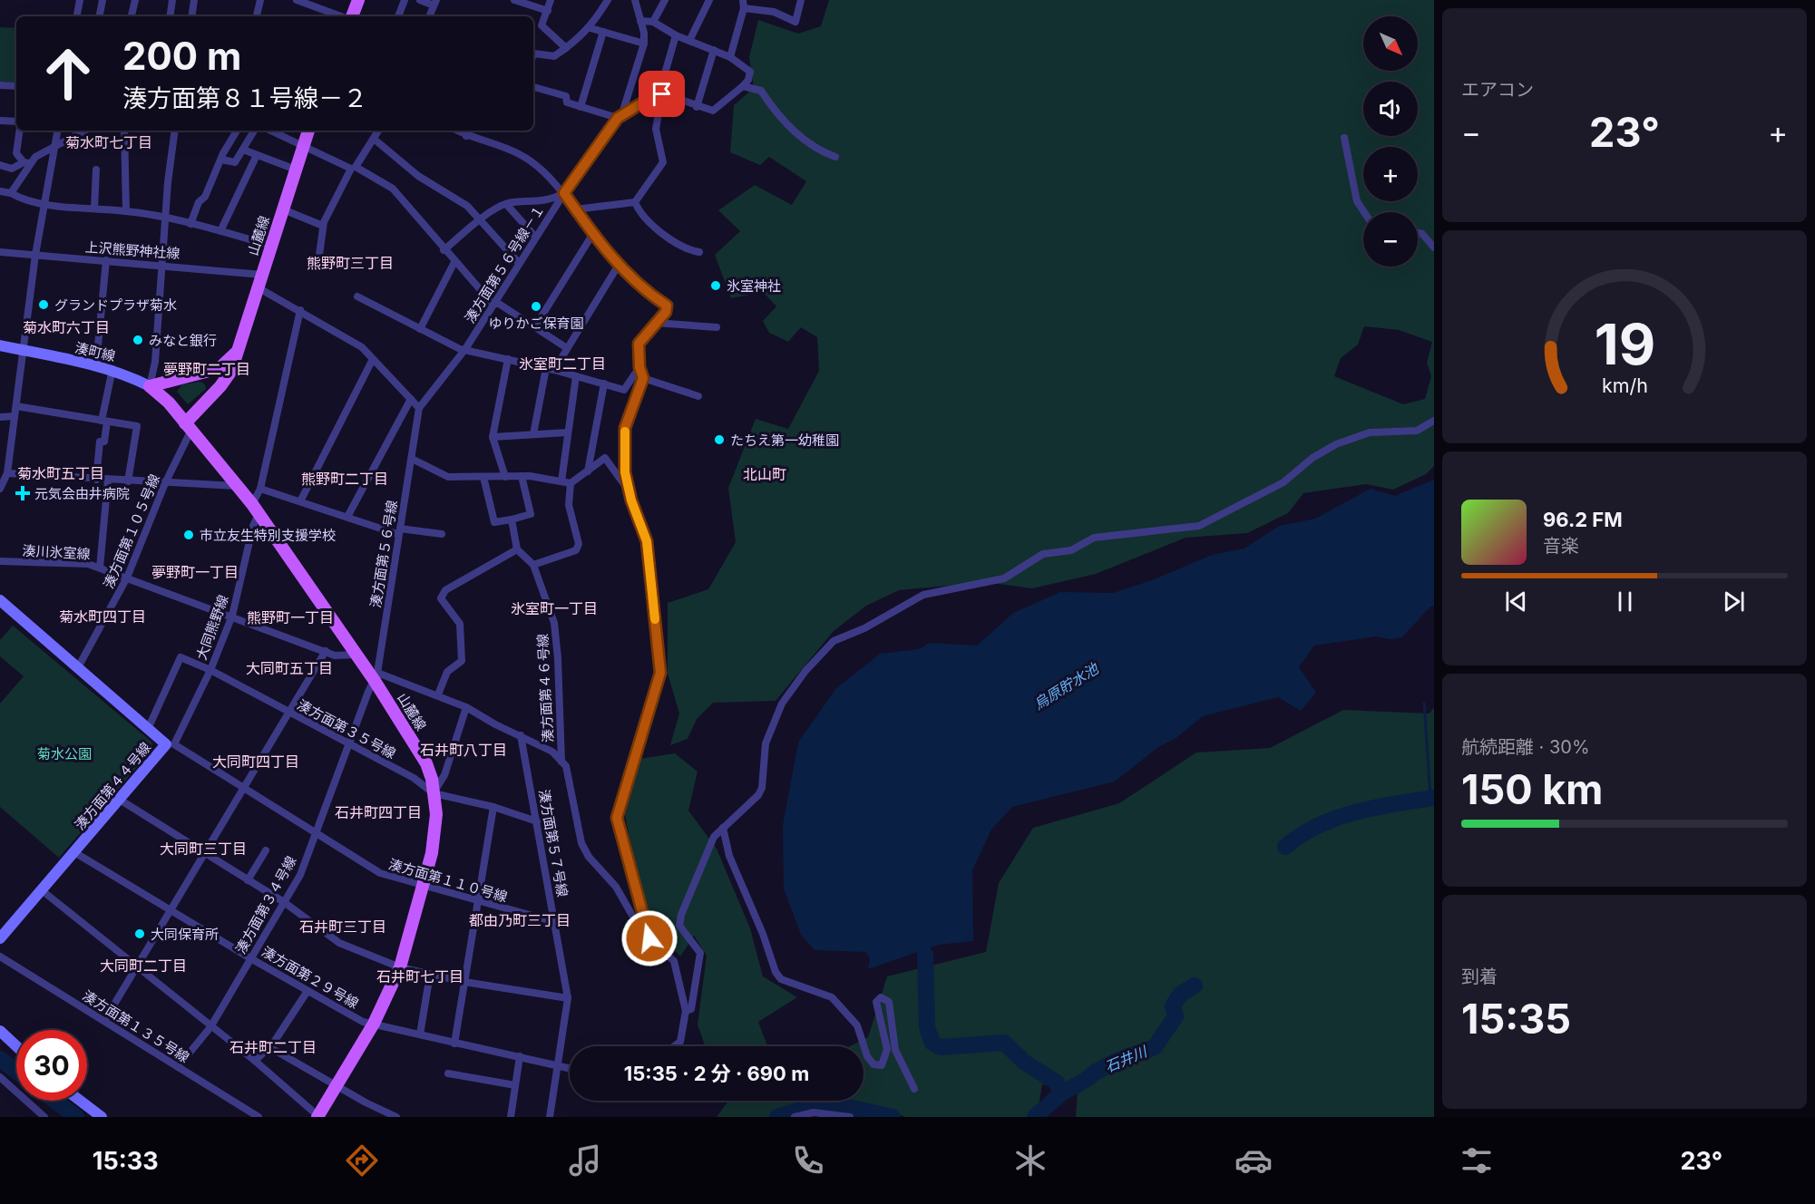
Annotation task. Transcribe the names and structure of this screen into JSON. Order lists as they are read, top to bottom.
{
  "streets": {
    "main road": ["山麓線"],
    "street": [
      "上沢熊野神社線",
      "湊方面第５６号線－１",
      "湊町線",
      "湊方面第１０５号線",
      "湊川氷室線",
      "湊方面第５６号線",
      "大同熊野線",
      "湊方面第４６号線",
      "湊方面第３５号線",
      "湊方面第４４号線",
      "湊方面第５７号線",
      "湊方面第１１０号線",
      "湊方面第３４号線",
      "湊方面第２９号線",
      "湊方面第１３５号線"
    ]
  },
  "crossings": [
    ["山麓線", "上沢熊野神社線"],
    ["山麓線", "湊町線"],
    ["山麓線", "湊方面第１０５号線"],
    ["山麓線", "湊川氷室線"],
    ["山麓線", "湊方面第５６号線"],
    ["山麓線", "大同熊野線"],
    ["山麓線", "湊方面第３５号線"],
    ["山麓線", "湊方面第１１０号線"],
    ["山麓線", "湊方面第３４号線"],
    ["山麓線", "湊方面第２９号線"],
    ["湊方面第５６号線－１", "湊方面第５６号線"],
    ["湊方面第１０５号線", "湊川氷室線"],
    ["湊方面第１０５号線", "湊方面第４４号線"],
    ["湊川氷室線", "大同熊野線"],
    ["湊方面第５６号線", "湊方面第３４号線"],
    ["大同熊野線", "湊方面第３５号線"],
    ["大同熊野線", "湊方面第４４号線"],
    ["大同熊野線", "湊方面第１１０号線"],
    ["湊方面第３５号線", "湊方面第４４号線"],
    ["湊方面第３５号線", "湊方面第５７号線"],
    ["湊方面第３５号線", "湊方面第３４号線"],
    ["湊方面第４４号線", "湊方面第１１０号線"],
    ["湊方面第４４号線", "湊方面第２９号線"],
    ["湊方面第５７号線", "湊方面第１１０号線"],
    ["湊方面第５７号線", "湊方面第２９号線"],
    ["湊方面第１１０号線", "湊方面第３４号線"],
    ["湊方面第３４号線", "湊方面第２９号線"],
    ["湊方面第３４号線", "湊方面第１３５号線"]
  ],
  "districts": [
    "菊水町七丁目",
    "熊野町三丁目",
    "菊水町六丁目",
    "氷室町二丁目",
    "夢野町二丁目",
    "菊水町五丁目",
    "北山町",
    "熊野町二丁目",
    "夢野町一丁目",
    "氷室町一丁目",
    "菊水町四丁目",
    "熊野町一丁目",
    "大同町五丁目",
    "石井町八丁目",
    "大同町四丁目",
    "石井町四丁目",
    "大同町三丁目",
    "都由乃町三丁目",
    "石井町三丁目",
    "大同町二丁目",
    "石井町七丁目",
    "石井町二丁目"
  ],
  "water": ["烏原貯水池", "石井川"],
  "parks": ["菊水公園"],
  "places": {
    "other": [
      "氷室神社",
      "グランドプラザ菊水",
      "ゆりかご保育園",
      "みなと銀行",
      "たちえ第一幼稚園",
      "市立友生特別支援学校",
      "大同保育所"
    ],
    "health": ["元気会由井病院"]
  },
  "north": "bottom right",
  "page": {
    "tile": [
      "エアコン",
      ["航続距離 · 30%", "150 km"],
      ["到着", "15:35"]
    ],
    "map_buttons": ["+", "−"],
    "turn": ["200 m", "湊方面第８１号線－２"],
    "heat": ["−", "23°", "+"],
    "song": ["96.2 FM", "音楽"],
    "limit": "30",
    "trip": "15:35 · 2 分 · 690 m",
    "tabs": ["15:33", "23°"],
    "gauge": ["19", "km/h"]
  }
}
